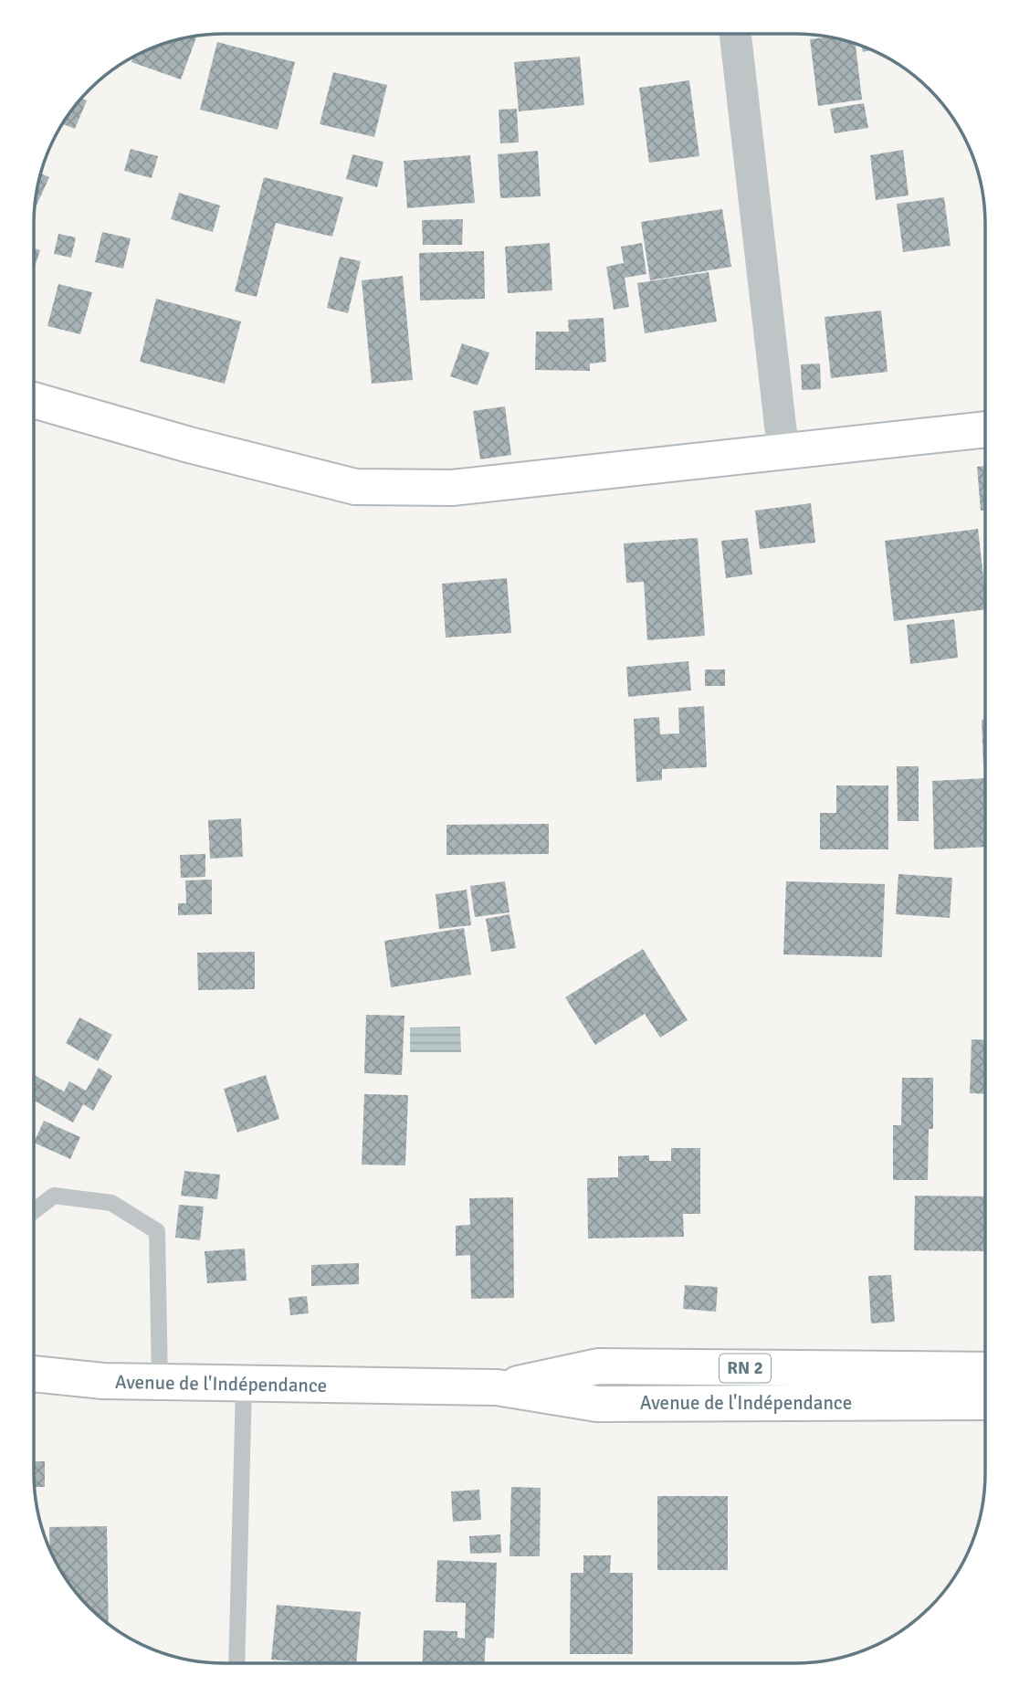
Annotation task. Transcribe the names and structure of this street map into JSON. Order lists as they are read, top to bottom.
{
  "streets": {
    "main road": ["RN 2", "Avenue de l'Indépendance"]
  }
}
